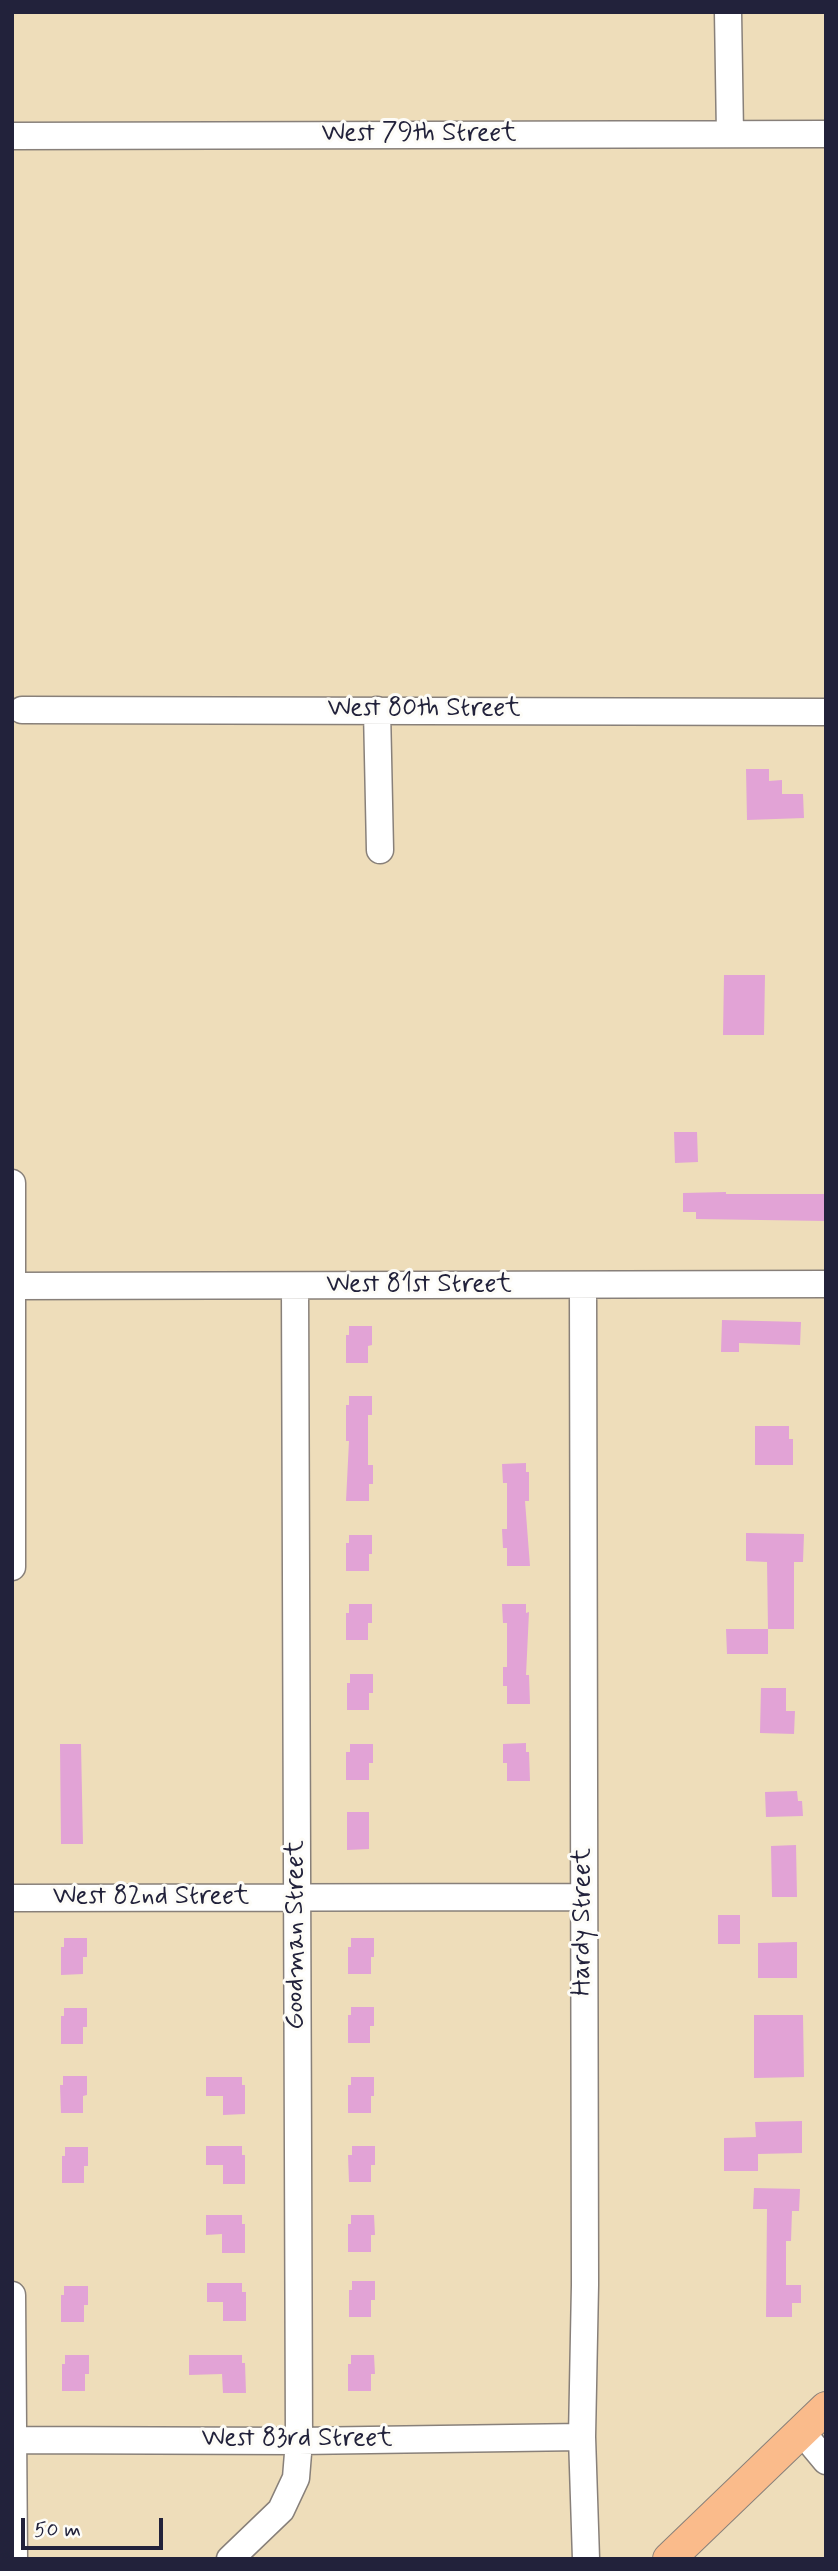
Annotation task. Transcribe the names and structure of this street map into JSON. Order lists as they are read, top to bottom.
{
  "streets": {
    "street": [
      "West 79th Street",
      "West 80th Street",
      "West 81st Street",
      "West 82nd Street",
      "Hardy Street",
      "Goodman Street",
      "West 83rd Street"
    ]
  },
  "crossings": [
    ["West 81st Street", "Hardy Street"],
    ["West 81st Street", "Goodman Street"],
    ["West 82nd Street", "Hardy Street"],
    ["West 82nd Street", "Goodman Street"],
    ["Hardy Street", "West 83rd Street"],
    ["Goodman Street", "West 83rd Street"]
  ],
  "scale_bar": "50 m"
}
